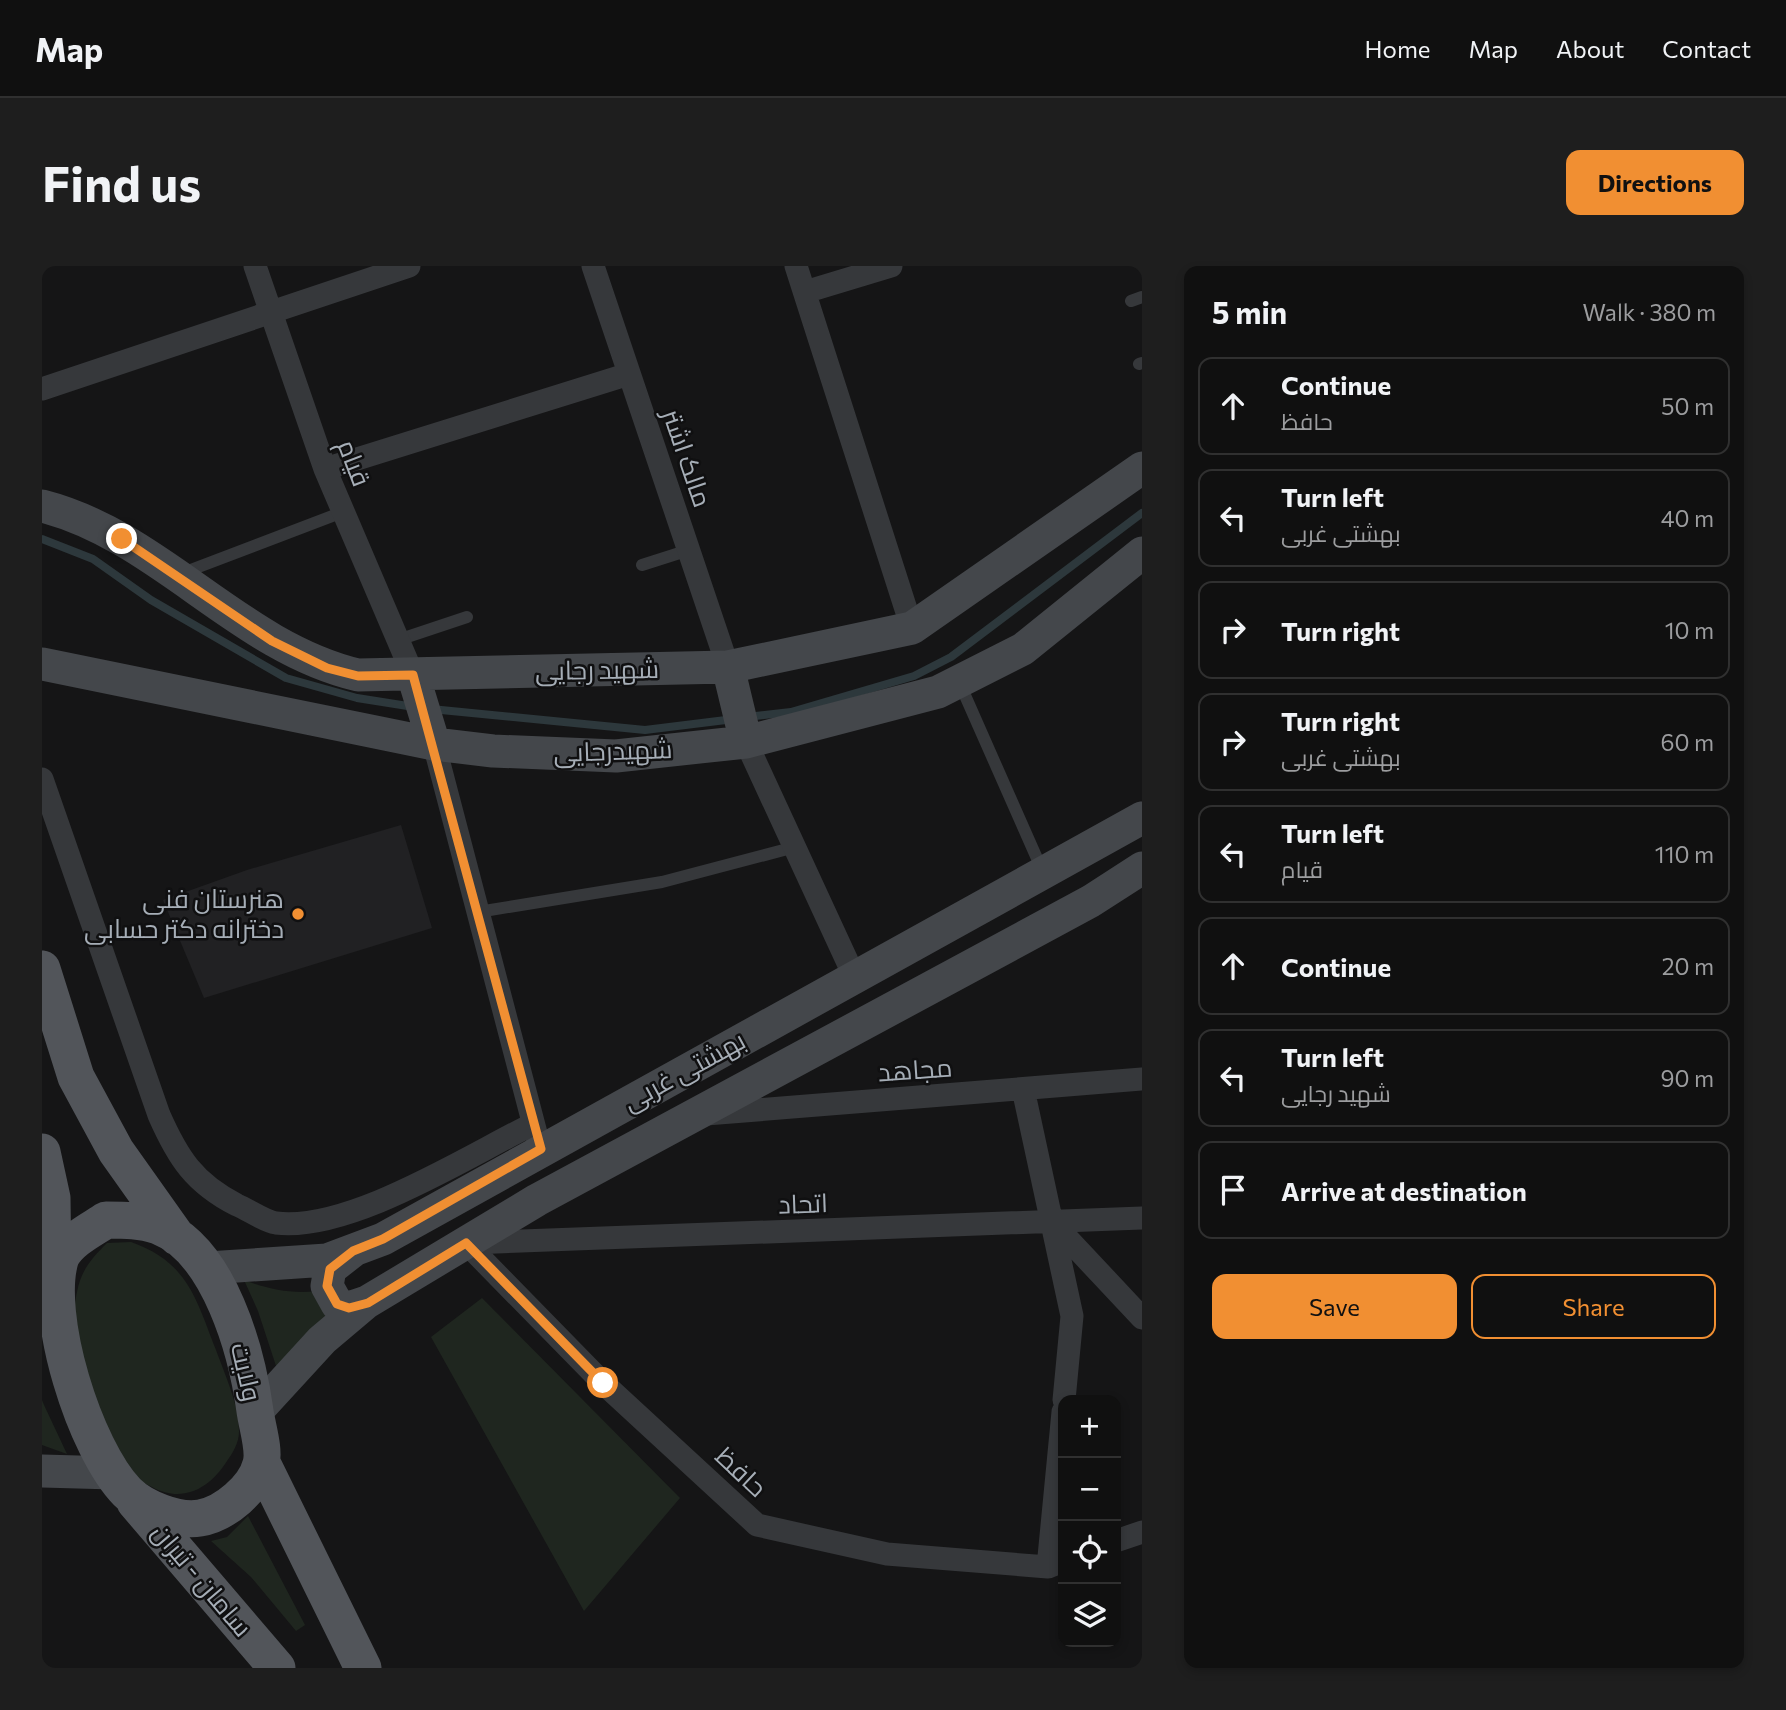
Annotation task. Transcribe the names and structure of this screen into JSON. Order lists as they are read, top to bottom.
{
  "streets": {
    "main road": ["ولایت", "سامان - تیران"],
    "street": [
      "مالک اشتر",
      "قیام",
      "شهید رجایی",
      "شهیدرجایی",
      "مجاهد",
      "بهشتی غربی",
      "اتحاد",
      "حافظ"
    ]
  },
  "crossings": [
    ["مالک اشتر", "شهید رجایی"],
    ["قیام", "شهید رجایی"],
    ["مجاهد", "بهشتی غربی"],
    ["بهشتی غربی", "اتحاد"],
    ["بهشتی غربی", "ولایت"],
    ["بهشتی غربی", "حافظ"],
    ["اتحاد", "حافظ"],
    ["ولایت", "سامان - تیران"]
  ],
  "places": ["هنرستان فنی دخترانه دکتر حسابی"],
  "page": {
    "header": "Map",
    "nav": [
      "Home",
      "Map",
      "About",
      "Contact"
    ],
    "buttons": [
      "Directions",
      ["Save", "Share"]
    ],
    "title": "Find us",
    "heading": ["5 min", "Walk · 380 m"],
    "list": [
      ["Continue", "حافظ", "50 m"],
      ["Turn left", "بهشتی غربی", "40 m"],
      ["Turn right", "10 m"],
      ["Turn right", "بهشتی غربی", "60 m"],
      ["Turn left", "قیام", "110 m"],
      ["Continue", "20 m"],
      ["Turn left", "شهید رجایی", "90 m"],
      "Arrive at destination"
    ],
    "map_buttons": ["+", "−"]
  }
}
